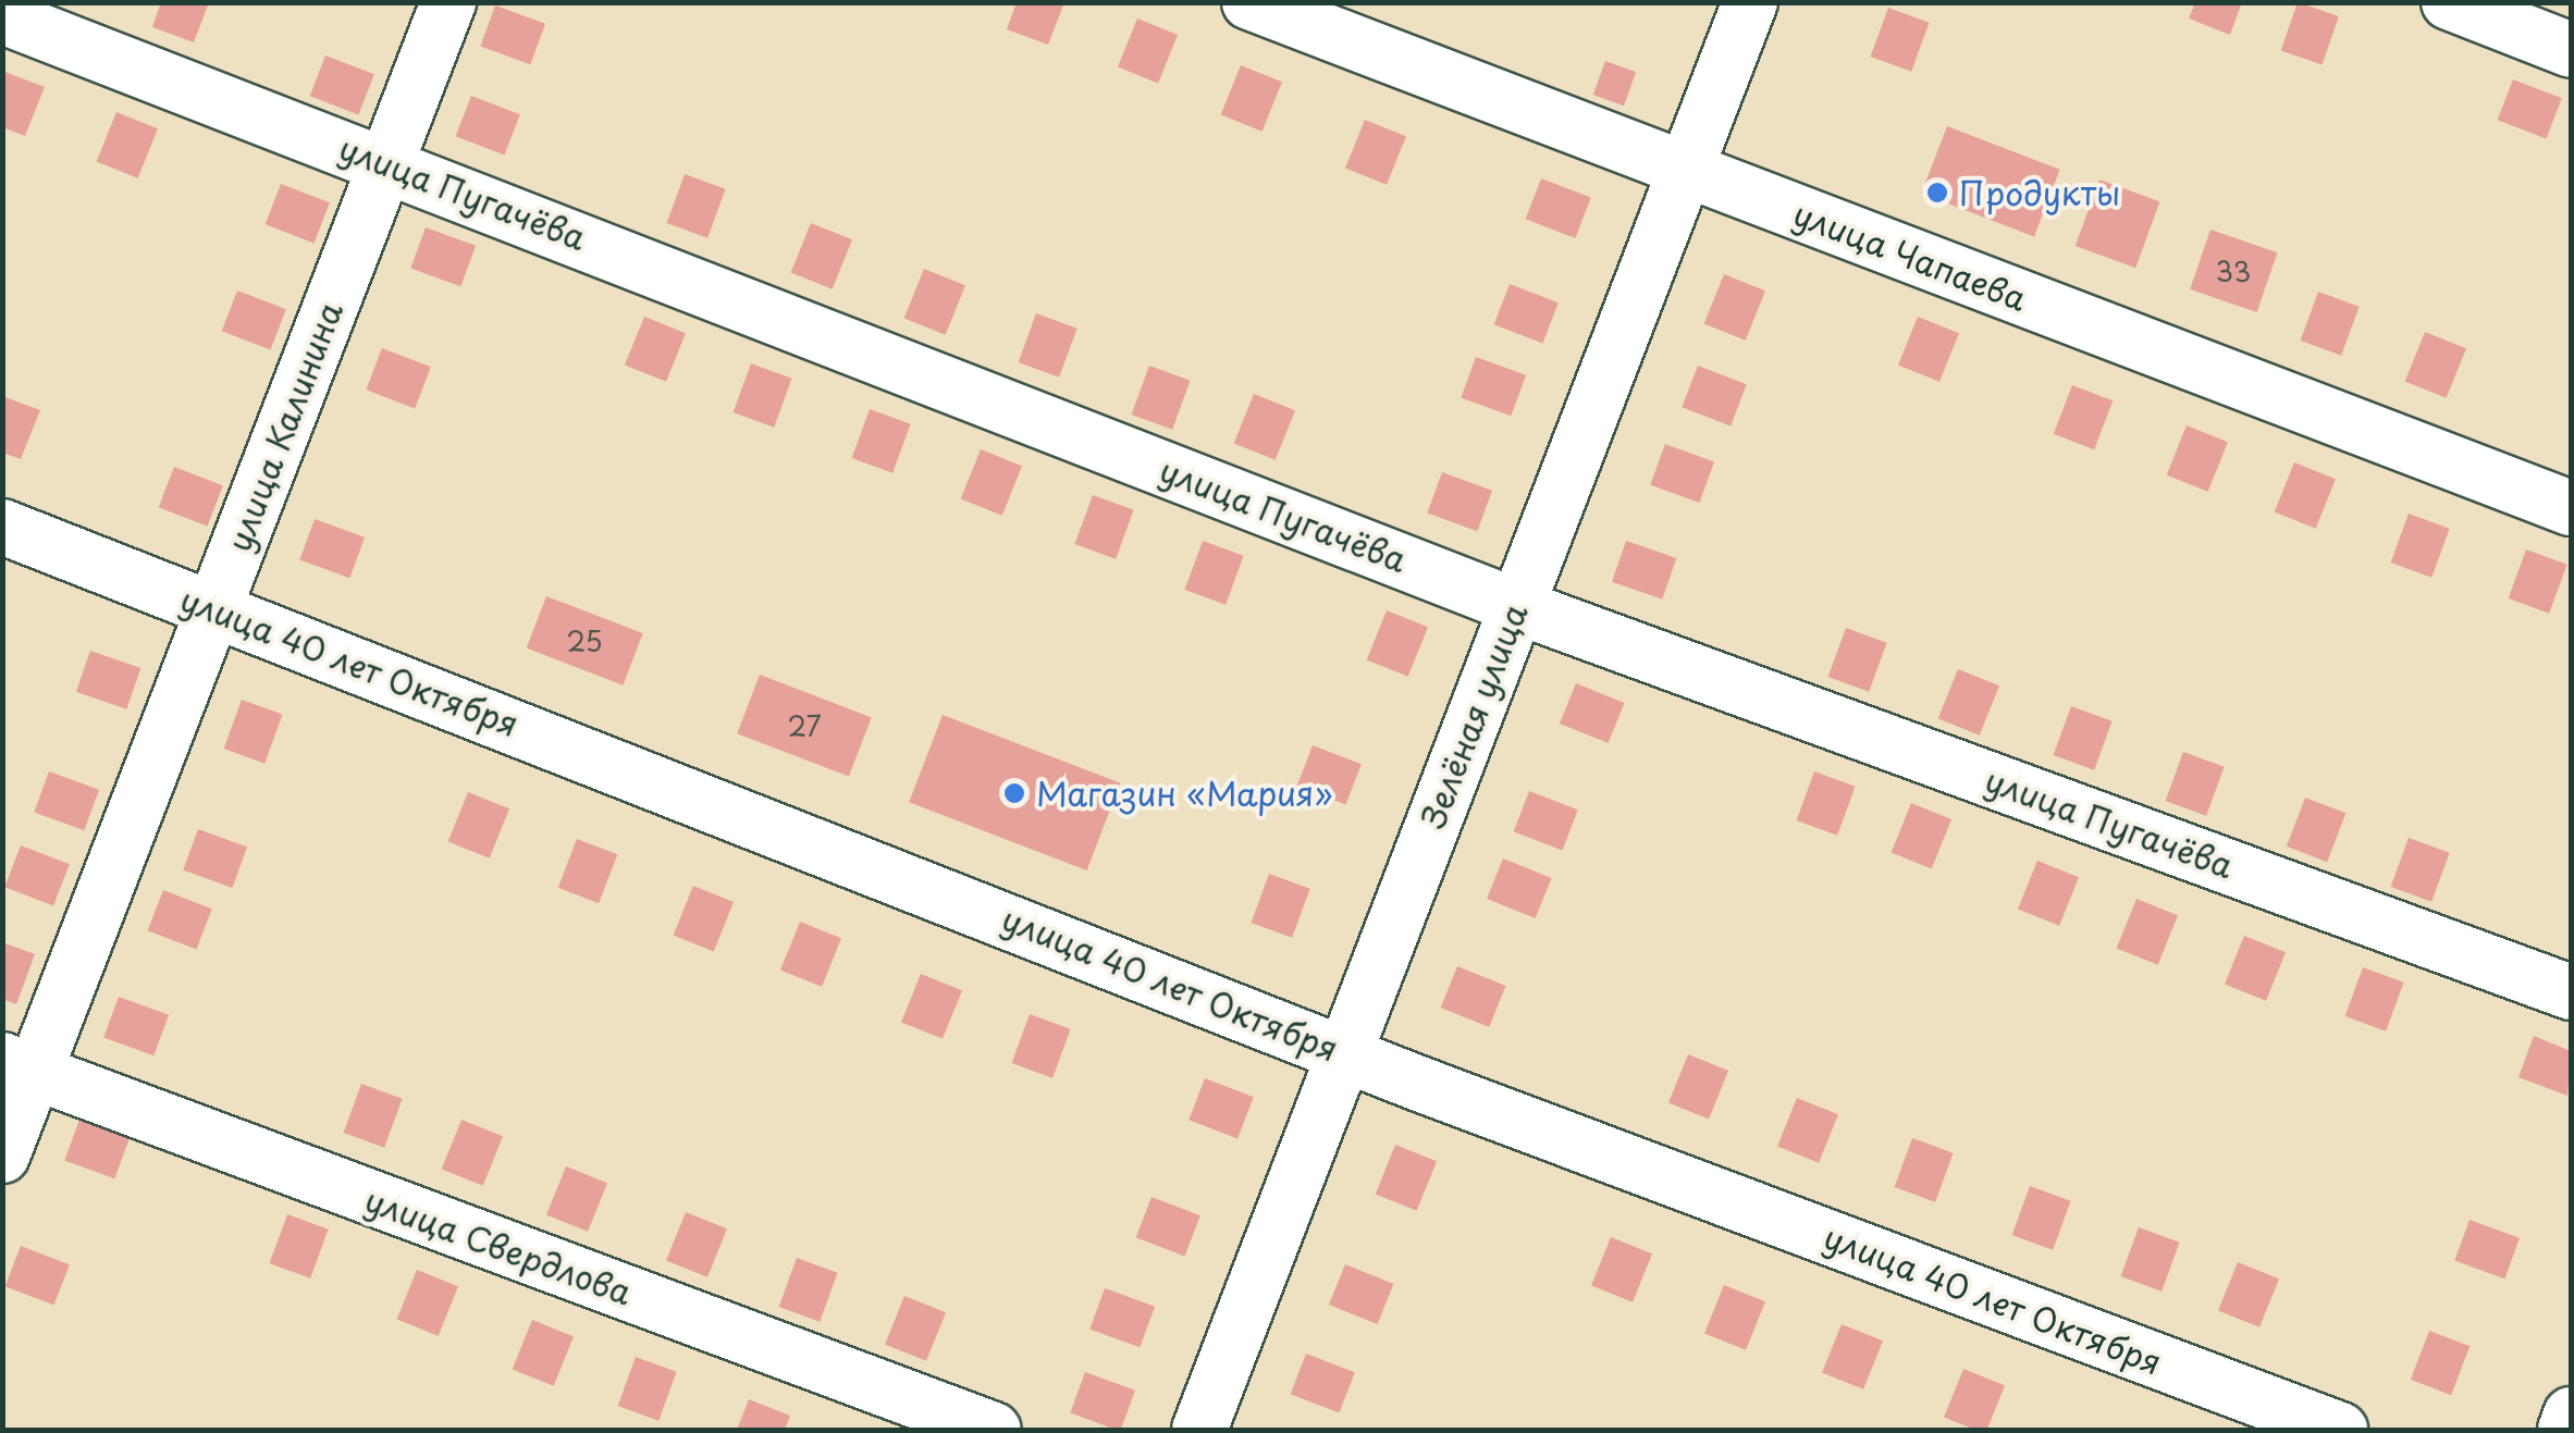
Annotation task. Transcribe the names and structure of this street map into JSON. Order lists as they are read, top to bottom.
{
  "streets": {
    "street": [
      "улица Пугачёва",
      "улица Чапаева",
      "улица Калинина",
      "улица 40 лет Октября",
      "Зелёная улица",
      "улица Свердлова"
    ]
  },
  "crossings": [
    ["улица Пугачёва", "улица Калинина"],
    ["улица Пугачёва", "Зелёная улица"],
    ["улица Чапаева", "Зелёная улица"],
    ["улица Калинина", "улица 40 лет Октября"],
    ["улица Калинина", "улица Свердлова"],
    ["улица 40 лет Октября", "Зелёная улица"]
  ],
  "places": ["Продукты", "Магазин «Мария»"],
  "house_numbers": ["33", "25", "27"]
}
